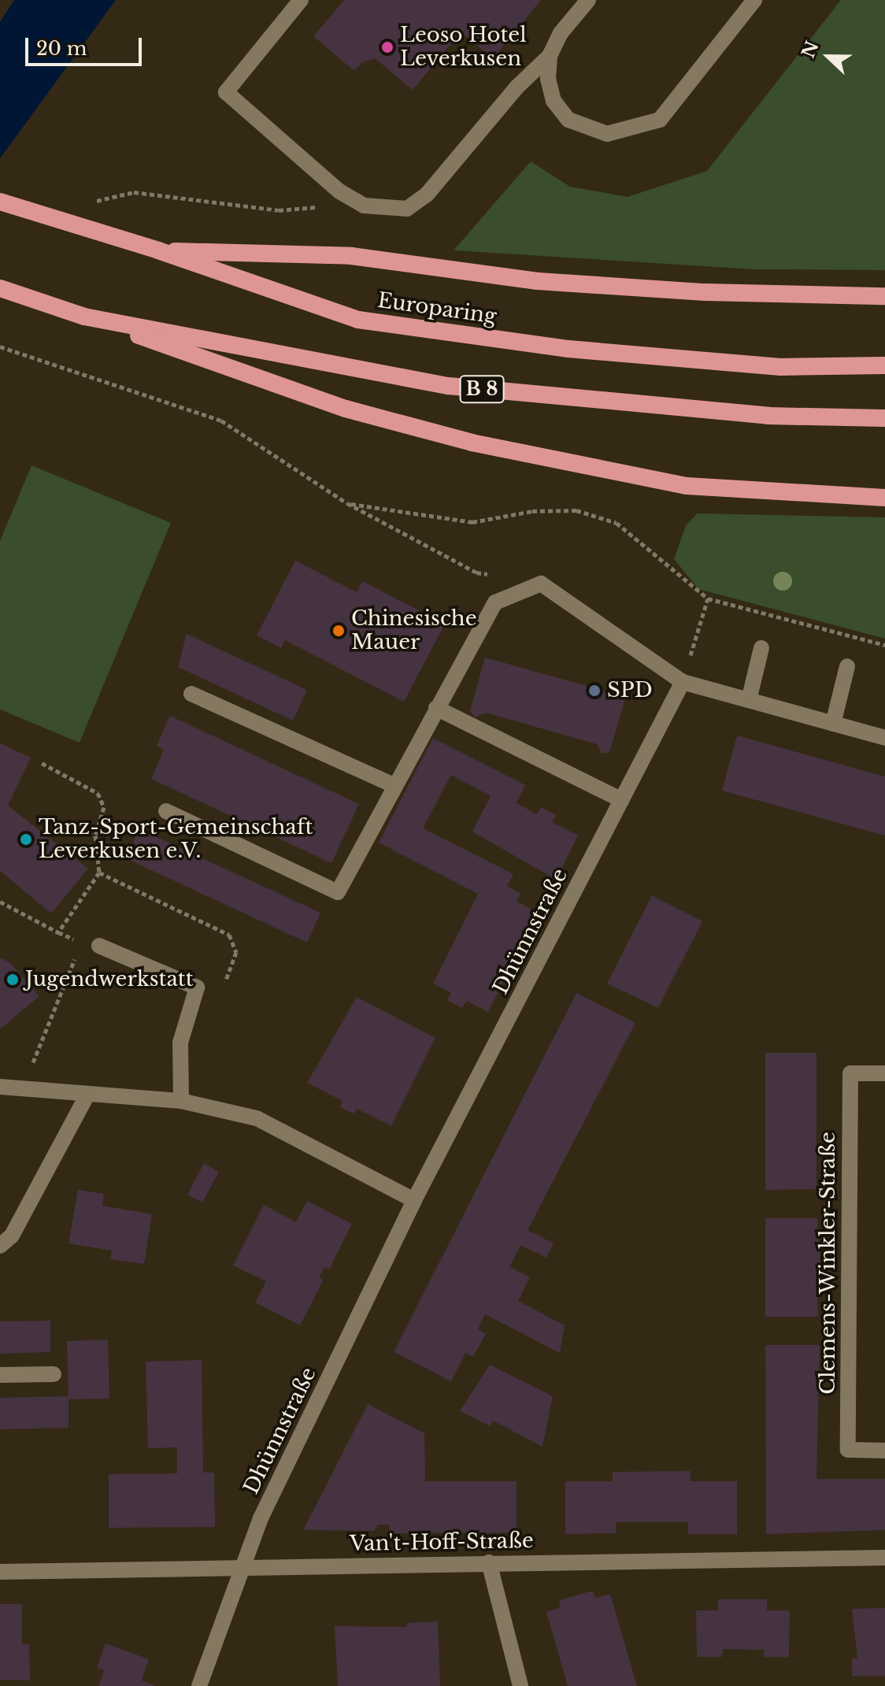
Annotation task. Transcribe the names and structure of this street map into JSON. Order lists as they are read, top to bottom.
{
  "streets": {
    "highway": ["Europaring", "B 8"],
    "street": ["Dhünnstraße", "Clemens-Winkler-Straße", "Van't-Hoff-Straße"]
  },
  "crossings": [
    ["Dhünnstraße", "Van't-Hoff-Straße"]
  ],
  "places": [
    "Leoso Hotel Leverkusen",
    "Chinesische Mauer",
    "SPD",
    "Tanz-Sport-Gemeinschaft Leverkusen e.V.",
    "Jugendwerkstatt"
  ],
  "scale_bar": "20 m",
  "north": "left"
}
